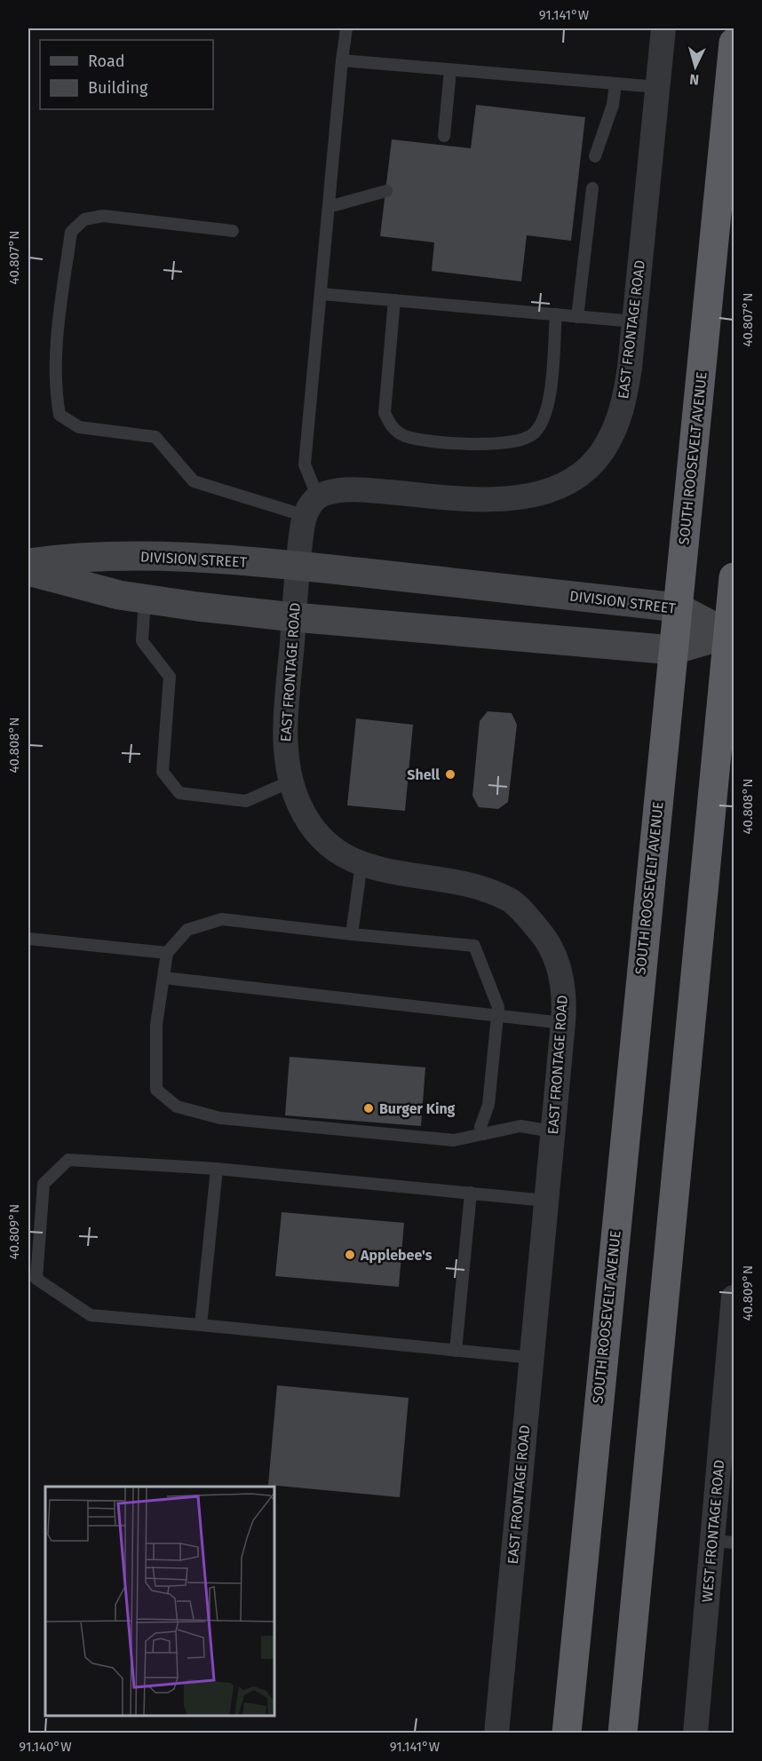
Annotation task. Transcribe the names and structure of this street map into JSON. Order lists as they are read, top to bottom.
{
  "streets": {
    "highway": ["SOUTH ROOSEVELT AVENUE"],
    "main road": ["DIVISION STREET"],
    "street": ["EAST FRONTAGE ROAD", "WEST FRONTAGE ROAD"]
  },
  "crossings": [
    ["EAST FRONTAGE ROAD", "DIVISION STREET"],
    ["SOUTH ROOSEVELT AVENUE", "DIVISION STREET"]
  ],
  "places": ["Shell", "Burger King", "Applebee's"],
  "legend": ["Road", "Building"],
  "north": "bottom",
  "coordinates": [
    "91.141°W",
    "40.807°N",
    "40.808°N",
    "40.809°N",
    "91.140°W"
  ]
}
